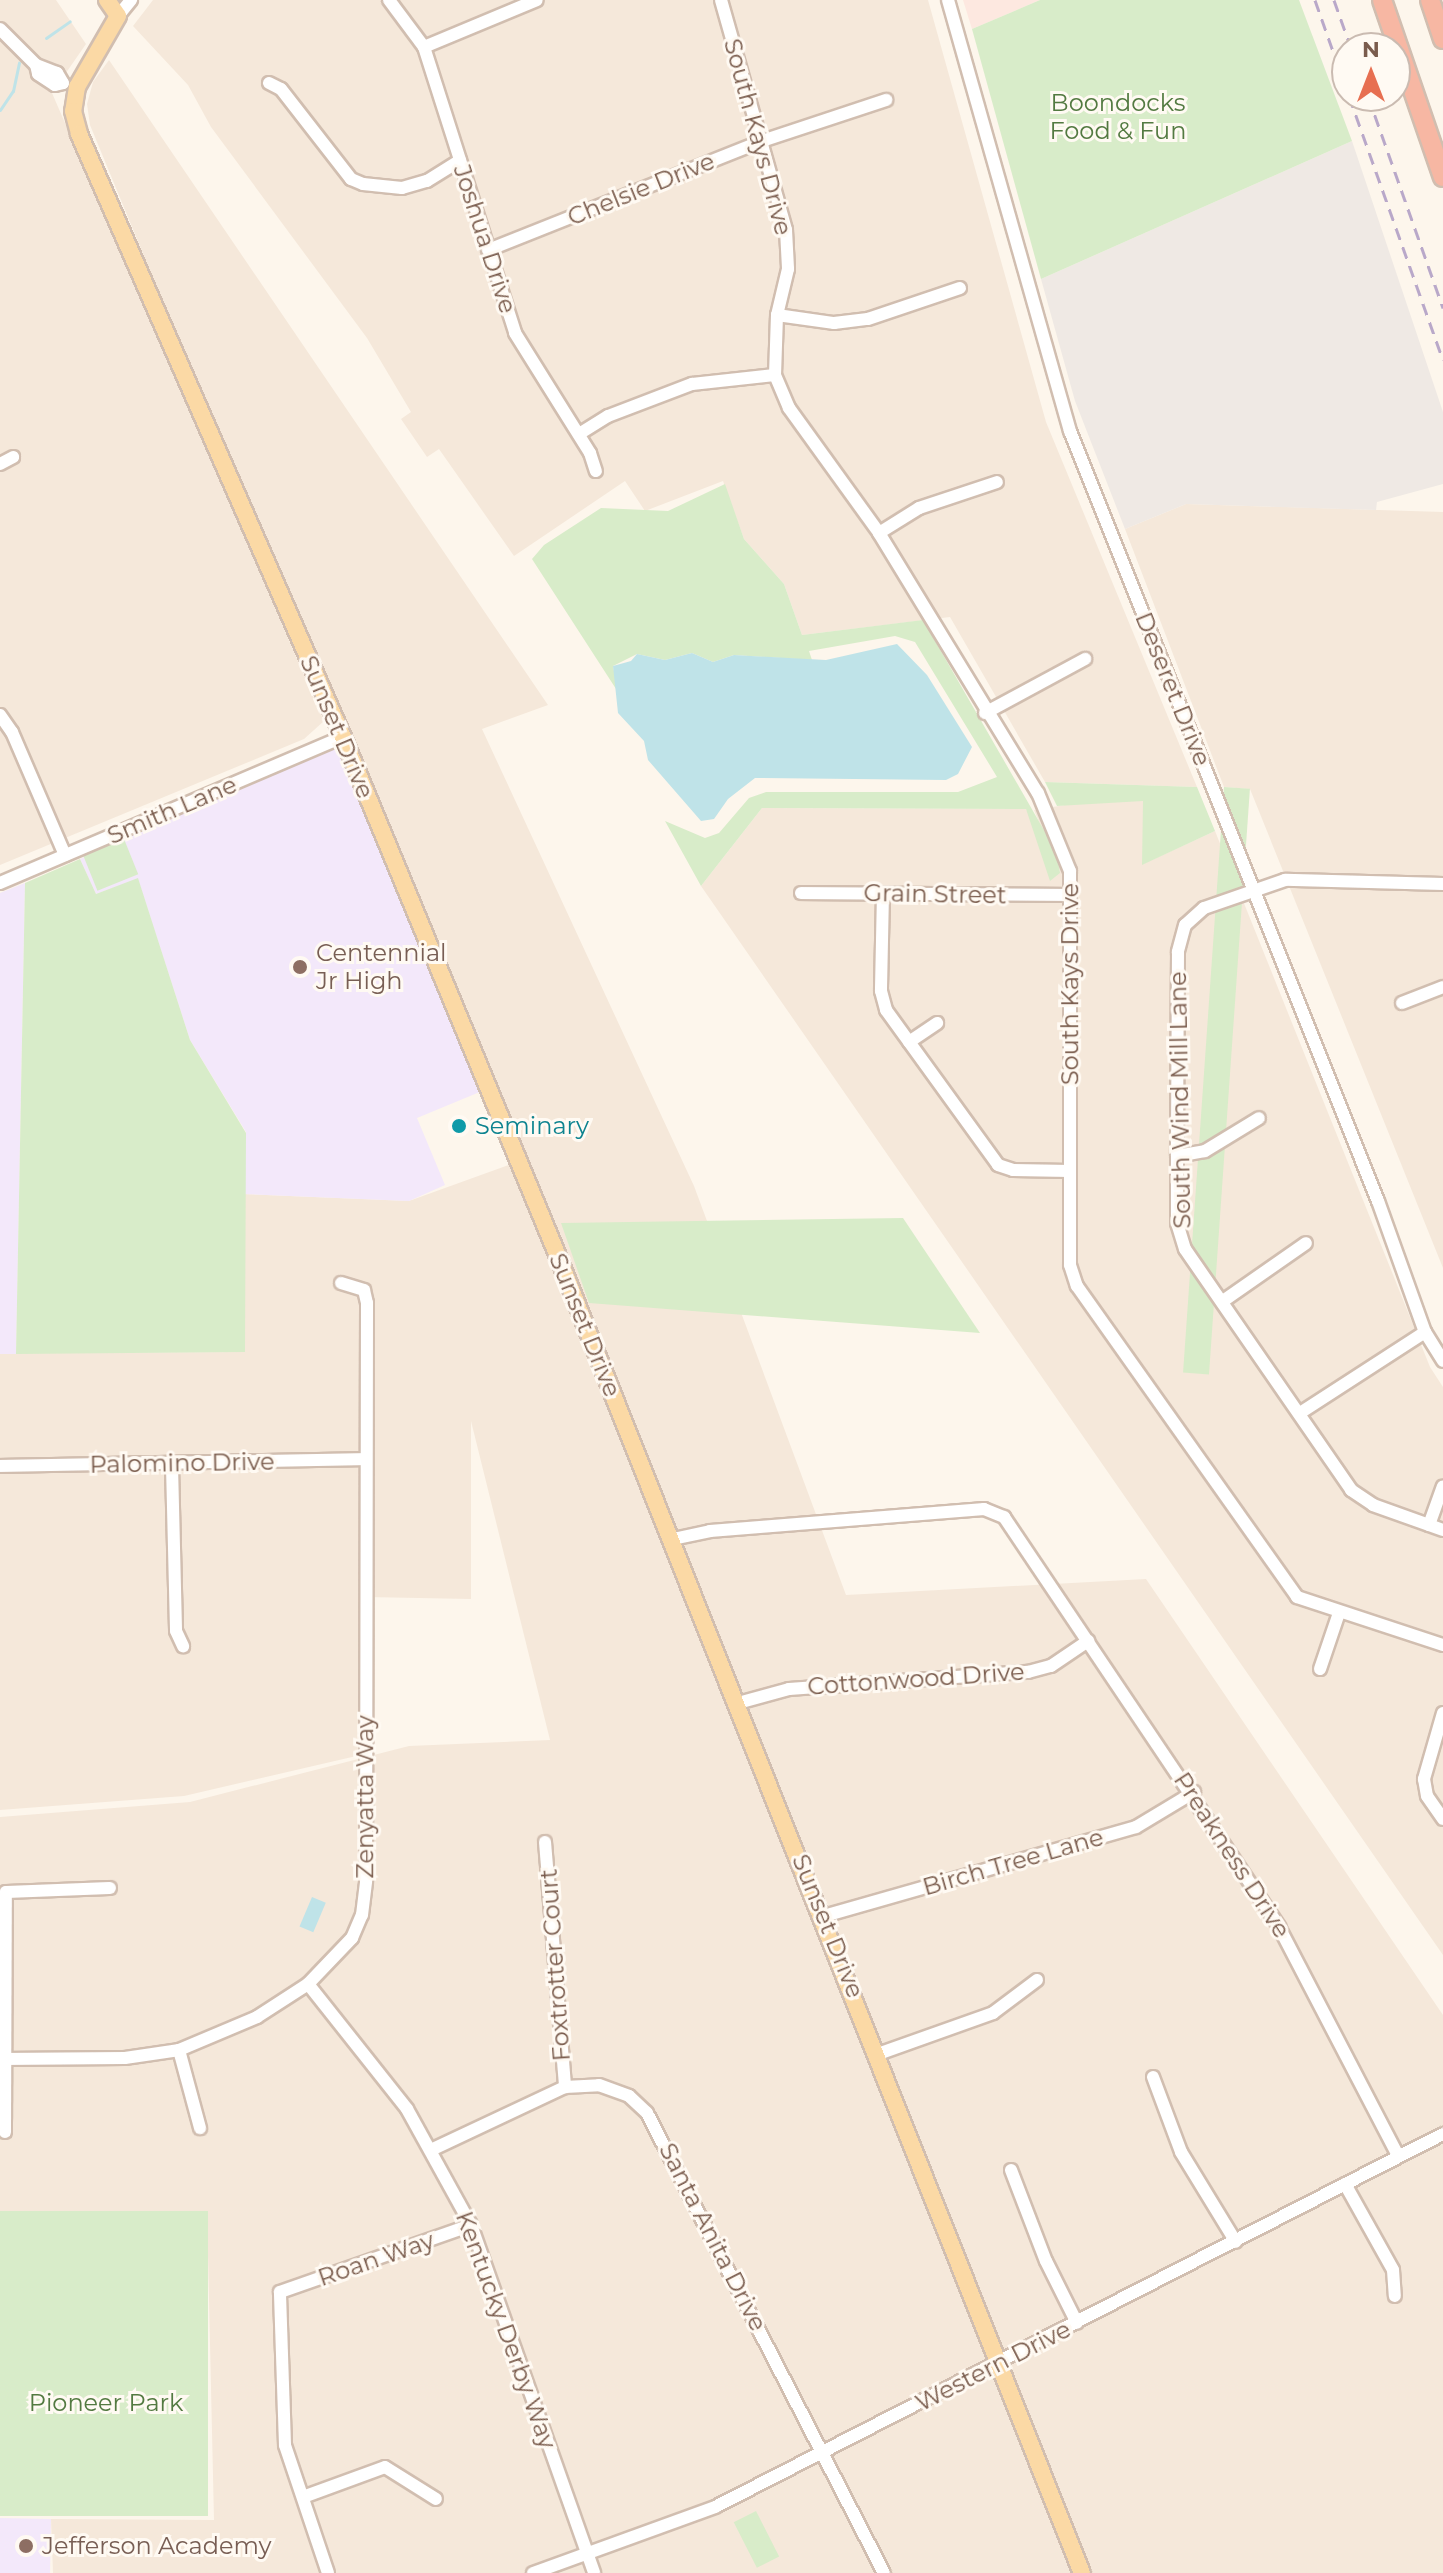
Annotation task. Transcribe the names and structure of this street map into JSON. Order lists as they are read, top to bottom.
{
  "streets": {
    "main road": ["Sunset Drive"],
    "street": [
      "South Kays Drive",
      "Chelsie Drive",
      "Joshua Drive",
      "Deseret Drive",
      "Smith Lane",
      "Grain Street",
      "South Wind Mill Lane",
      "Palomino Drive",
      "Cottonwood Drive",
      "Zenyatta Way",
      "Preakness Drive",
      "Birch Tree Lane",
      "Foxtrotter Court",
      "Santa Anita Drive",
      "Roan Way",
      "Kentucky Derby Way",
      "Western Drive"
    ]
  },
  "crossings": [
    ["South Kays Drive", "Chelsie Drive"],
    ["South Kays Drive", "Grain Street"],
    ["Chelsie Drive", "Joshua Drive"],
    ["Deseret Drive", "South Wind Mill Lane"],
    ["Sunset Drive", "Smith Lane"],
    ["Sunset Drive", "Cottonwood Drive"],
    ["Sunset Drive", "Preakness Drive"],
    ["Sunset Drive", "Birch Tree Lane"],
    ["Sunset Drive", "Western Drive"],
    ["Palomino Drive", "Zenyatta Way"],
    ["Cottonwood Drive", "Preakness Drive"],
    ["Zenyatta Way", "Kentucky Derby Way"],
    ["Preakness Drive", "Birch Tree Lane"],
    ["Preakness Drive", "Western Drive"],
    ["Foxtrotter Court", "Santa Anita Drive"],
    ["Santa Anita Drive", "Kentucky Derby Way"],
    ["Santa Anita Drive", "Western Drive"],
    ["Roan Way", "Kentucky Derby Way"],
    ["Kentucky Derby Way", "Western Drive"]
  ],
  "parks": ["Boondocks Food & Fun", "Pioneer Park"],
  "places": ["Centennial Jr High", "Seminary", "Jefferson Academy"],
  "north": "top"
}
